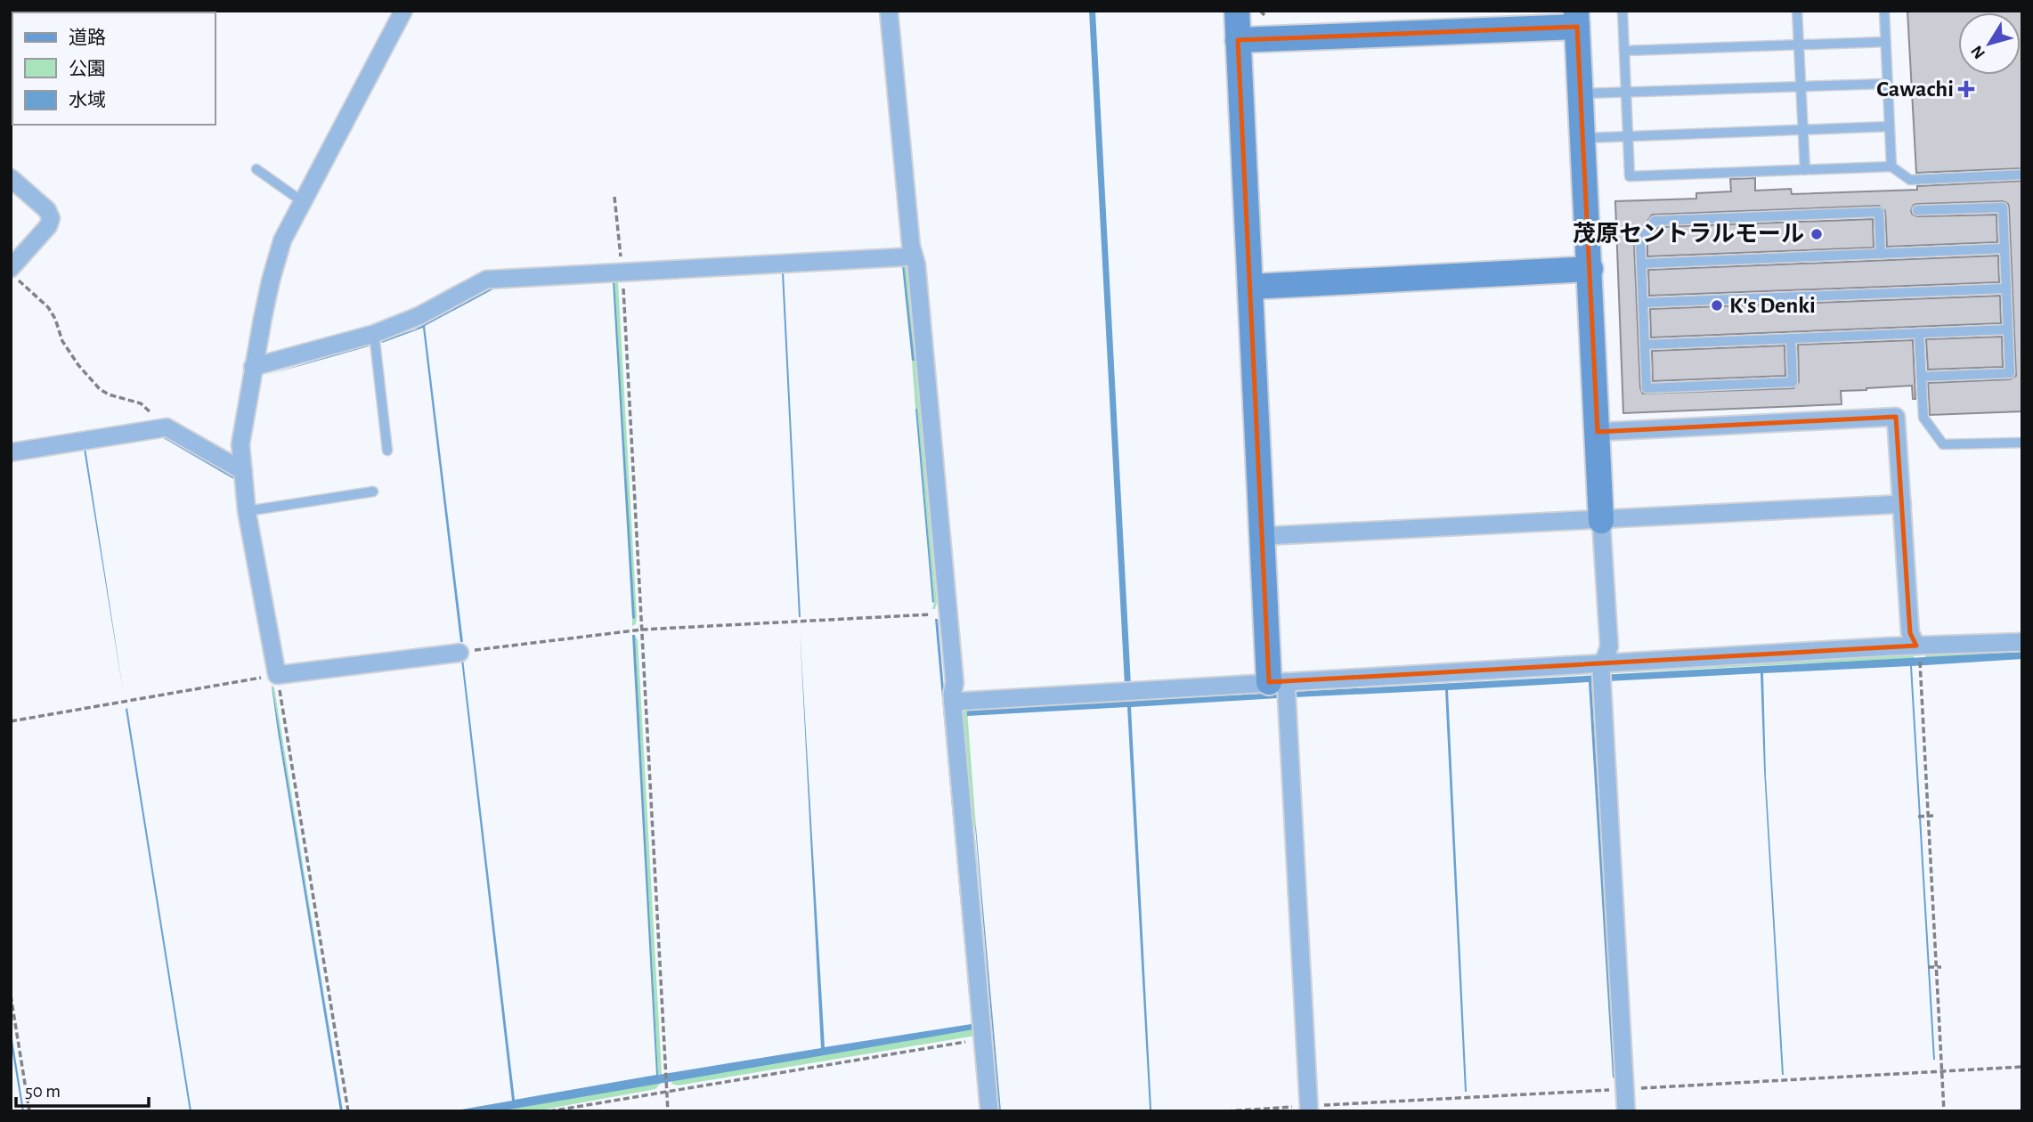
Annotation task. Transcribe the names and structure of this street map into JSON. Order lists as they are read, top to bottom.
{
  "places": {
    "health": ["Cawachi"],
    "other": ["茂原セントラルモール", "K's Denki"]
  },
  "legend": ["道路", "公園", "水域"],
  "scale_bar": "50 m",
  "north": "bottom left"
}
